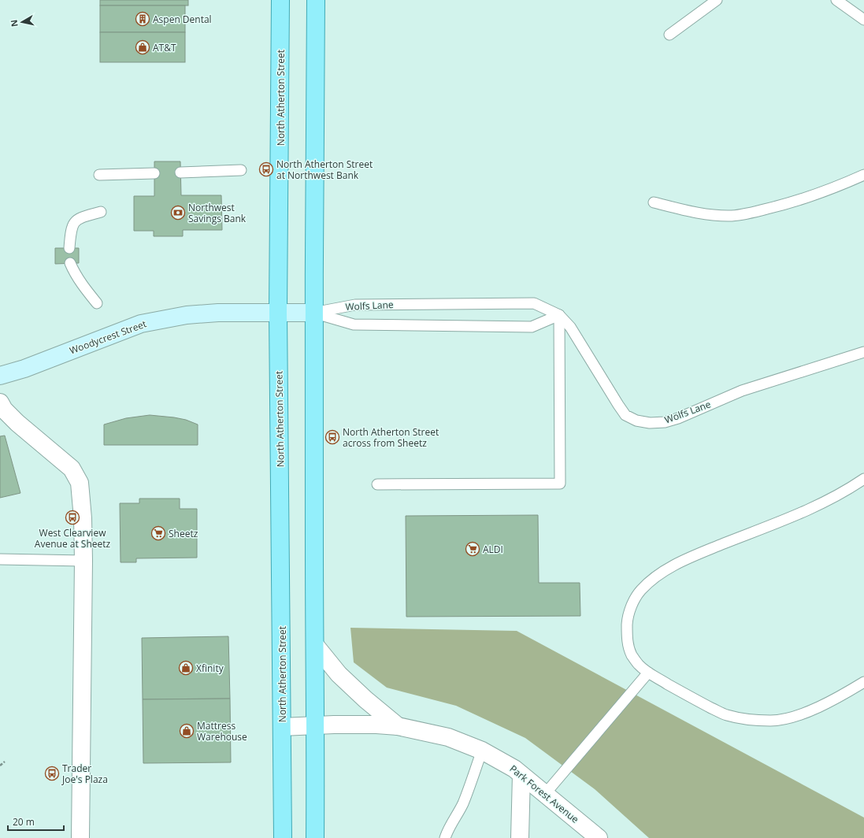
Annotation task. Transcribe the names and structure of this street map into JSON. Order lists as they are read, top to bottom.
{
  "streets": {
    "main road": ["North Atherton Street"],
    "street": ["Woodycrest Street", "Park Forest Avenue"],
    "lane": ["Wolfs Lane"]
  },
  "crossings": [
    ["North Atherton Street", "Woodycrest Street"],
    ["North Atherton Street", "Park Forest Avenue"],
    ["Wolfs Lane", "Woodycrest Street"]
  ],
  "places": {
    "building": ["Aspen Dental"],
    "shop": ["AT&T", "Xfinity", "Mattress Warehouse"],
    "bus stop": [
      "North Atherton Street at Northwest Bank",
      "North Atherton Street across from Sheetz",
      "West Clearview Avenue at Sheetz",
      "Trader Joe's Plaza"
    ],
    "bank": ["Northwest Savings Bank"],
    "supermarket": ["Sheetz", "ALDI"]
  },
  "scale_bar": "20 m",
  "north": "left"
}
